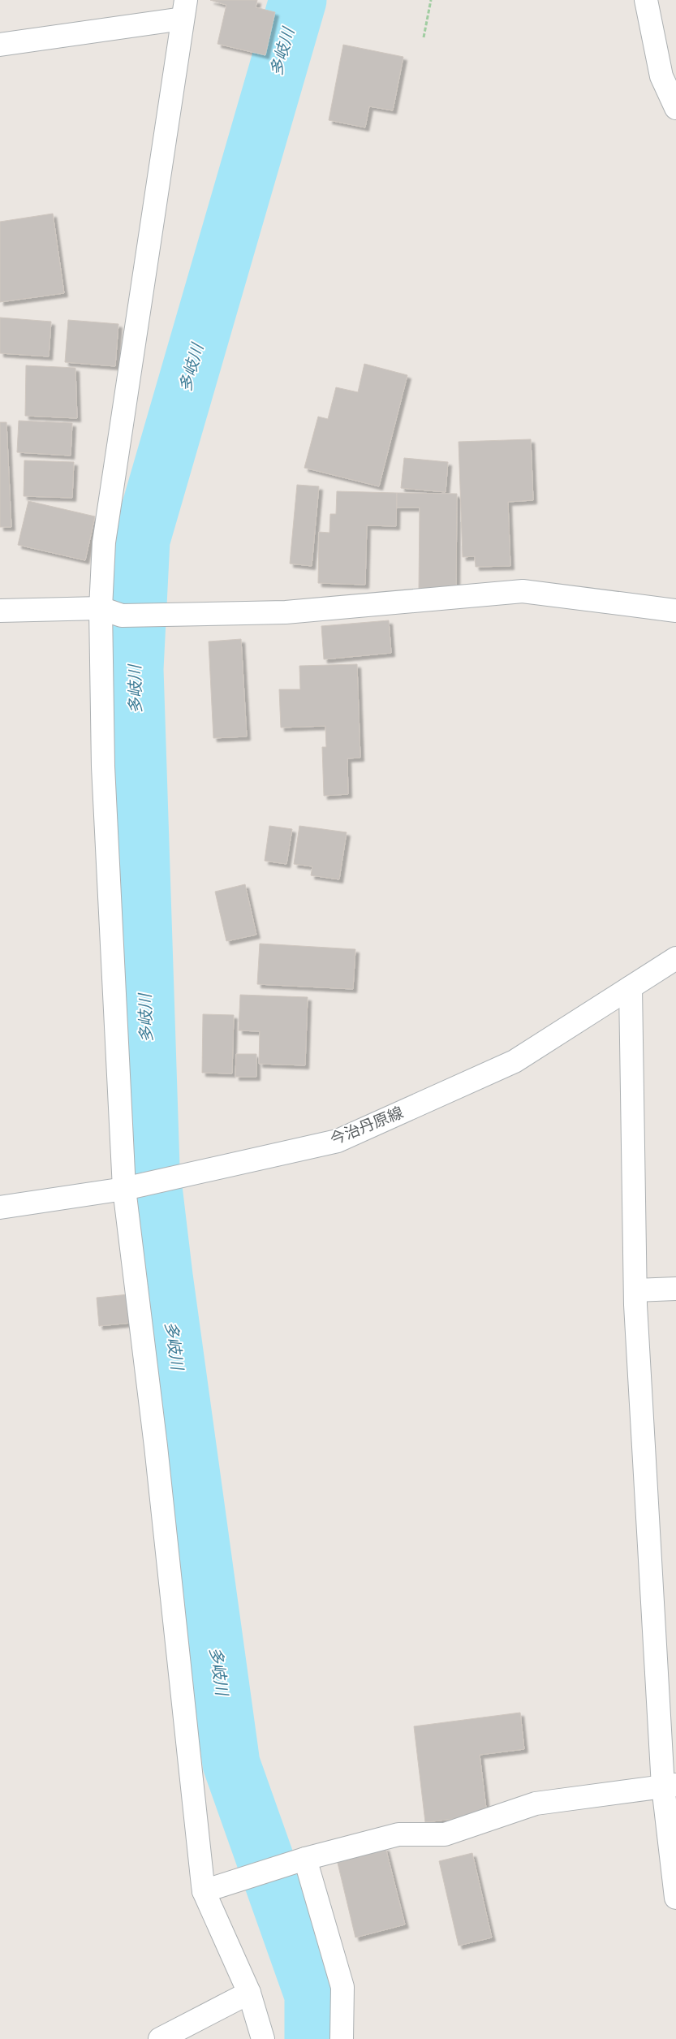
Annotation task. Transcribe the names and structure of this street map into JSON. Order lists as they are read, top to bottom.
{
  "streets": {
    "street": ["今治丹原線"]
  },
  "water": ["多岐川"]
}
